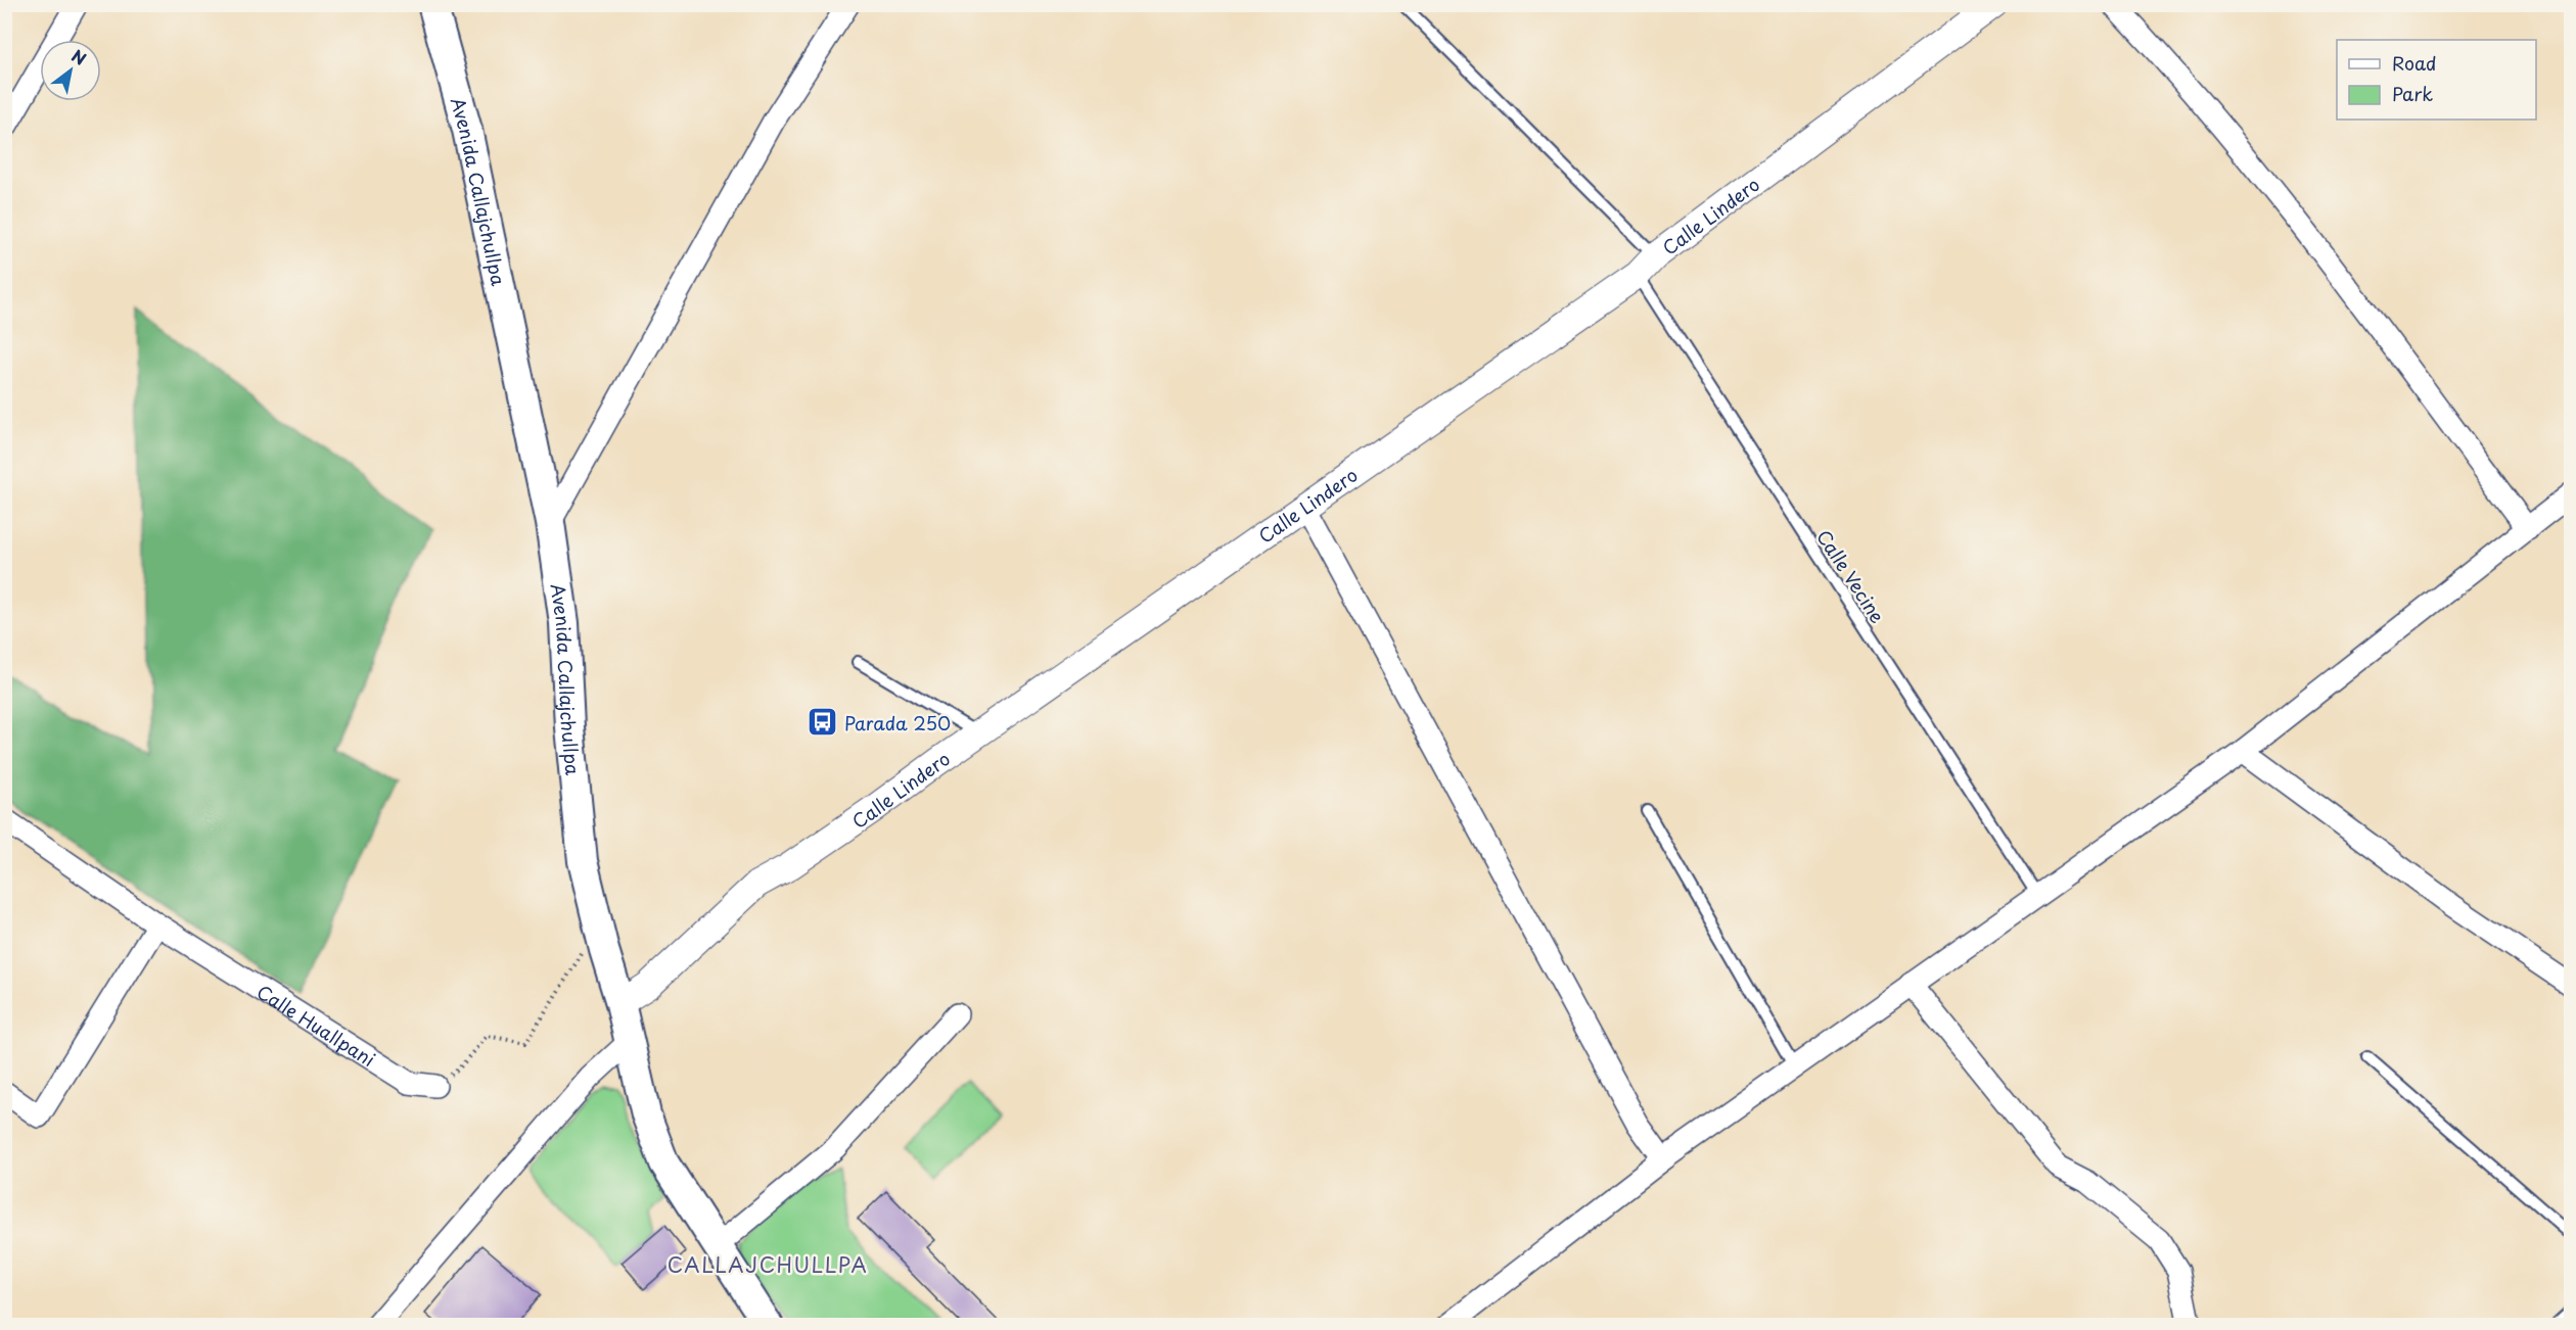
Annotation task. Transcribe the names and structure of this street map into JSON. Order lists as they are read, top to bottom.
{
  "streets": {
    "main road": ["Avenida Callajchullpa"],
    "street": ["Calle Lindero", "Calle Huallpani"],
    "lane": ["Calle Vecine"]
  },
  "crossings": [
    ["Avenida Callajchullpa", "Calle Lindero"],
    ["Calle Lindero", "Calle Vecine"]
  ],
  "districts": ["CALLAJCHULLPA"],
  "places": {
    "bus stop": ["Parada 250"]
  },
  "legend": ["Road", "Park"],
  "north": "top right"
}
